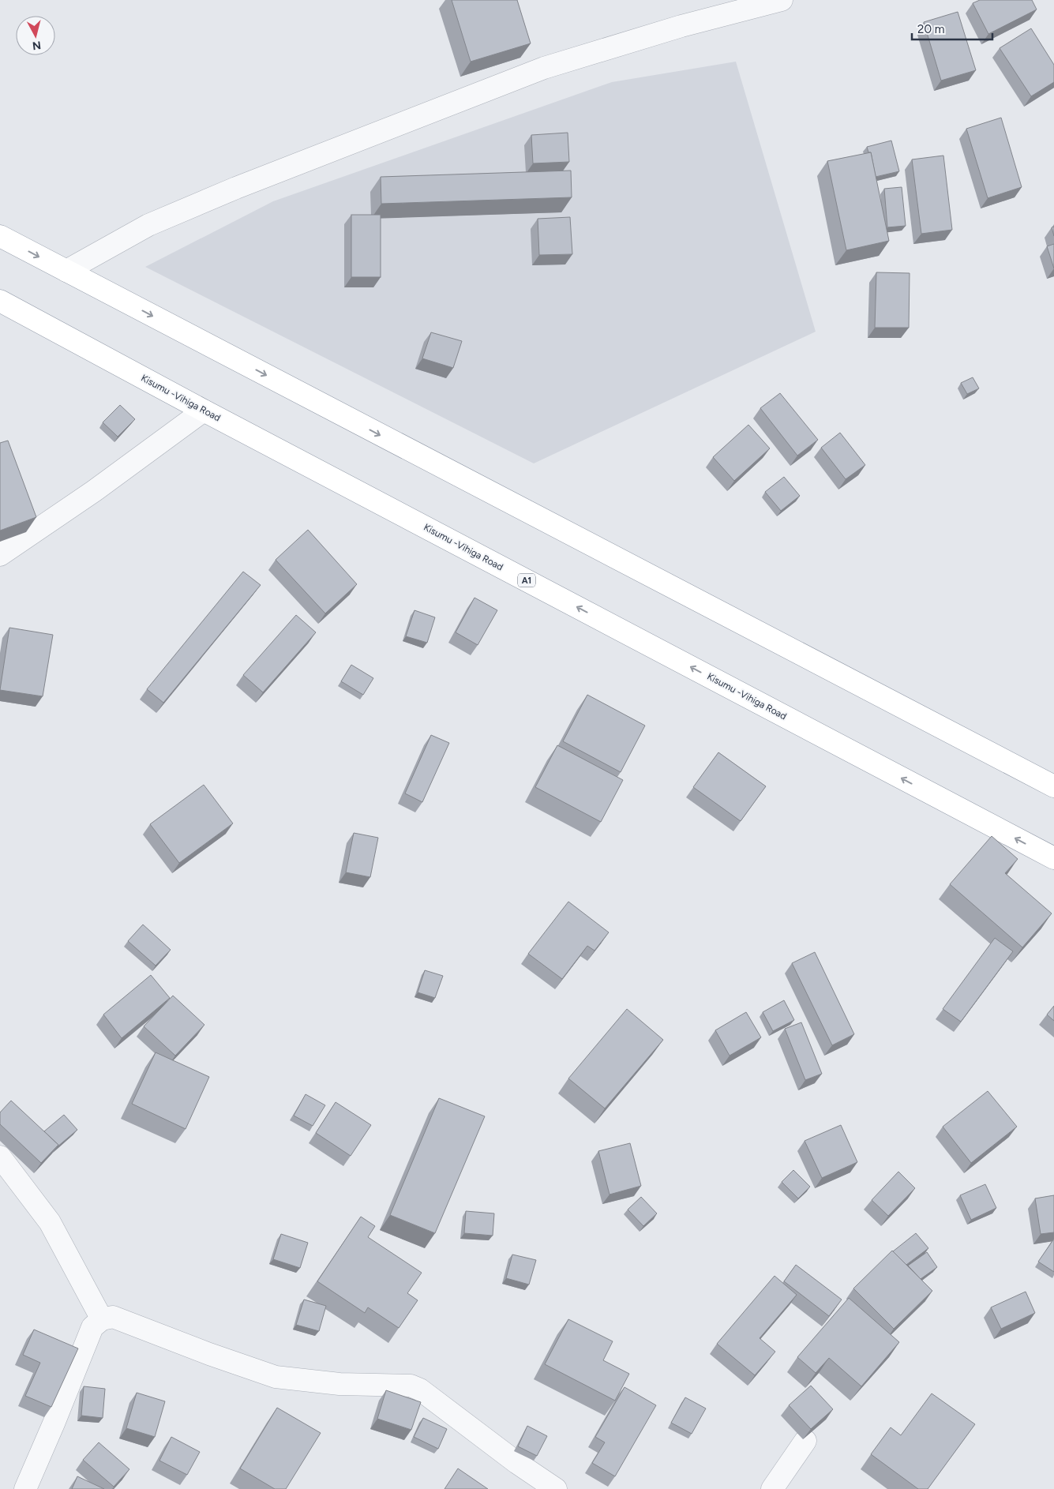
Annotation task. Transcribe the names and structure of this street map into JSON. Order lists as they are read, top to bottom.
{
  "streets": {
    "highway": ["Kisumu -Vihiga Road", "A1"]
  },
  "scale_bar": "20 m",
  "north": "bottom"
}
